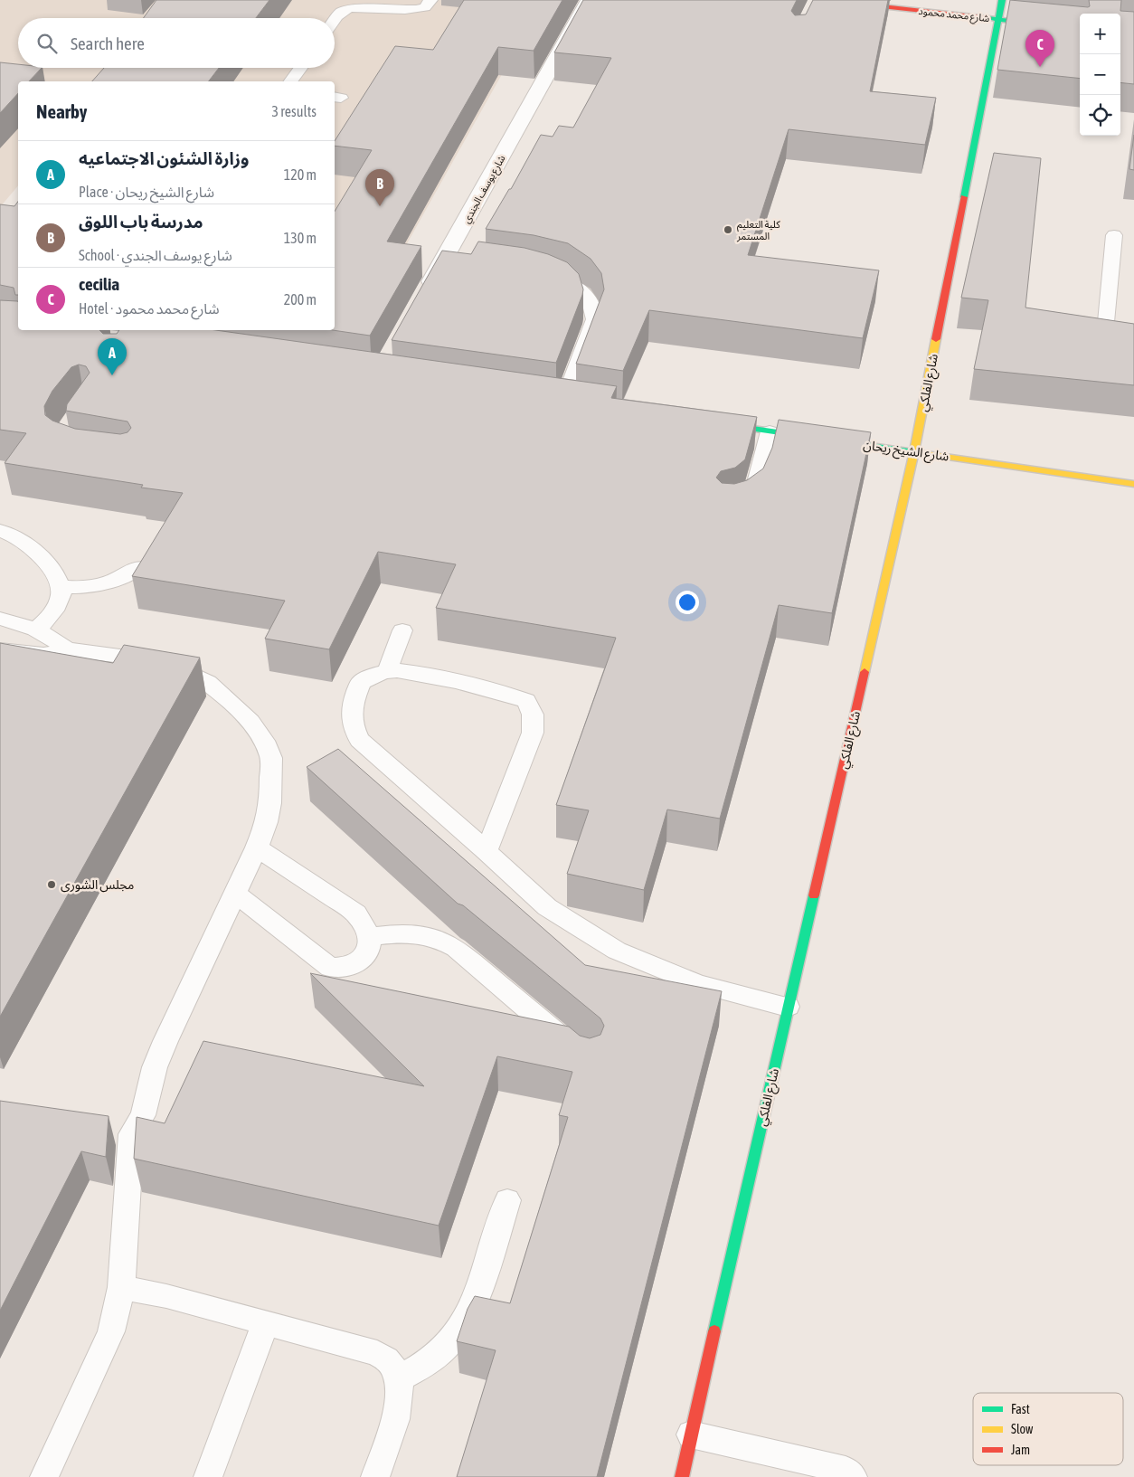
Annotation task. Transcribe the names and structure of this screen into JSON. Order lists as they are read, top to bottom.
{
  "streets": {
    "street": [
      "شارع محمد محمود",
      "شارع يوسف الجندي",
      "شارع الفلكي",
      "شارع الشيخ ريحان"
    ]
  },
  "crossings": [
    ["شارع محمد محمود", "شارع الفلكي"],
    ["شارع الفلكي", "شارع الشيخ ريحان"]
  ],
  "places": ["كلية التعليم المستمر", "مجلس الشورى"],
  "legend": ["Fast", "Slow", "Jam"],
  "page": {
    "map_buttons": ["+", "−"],
    "search": "Search here",
    "pins": ["C", "B", "A"],
    "heading": ["Nearby", "3 results"],
    "list": [
      {
        "mark": "A",
        "name": "وزارة الشئون الاجتماعيه",
        "note": "Place · شارع الشيخ ريحان",
        "value": "120 m"
      },
      {
        "mark": "B",
        "name": "مدرسة باب اللوق",
        "note": "School · شارع يوسف الجندي",
        "value": "130 m"
      },
      {
        "mark": "C",
        "name": "cecilia",
        "note": "Hotel · شارع محمد محمود",
        "value": "200 m"
      }
    ]
  }
}
